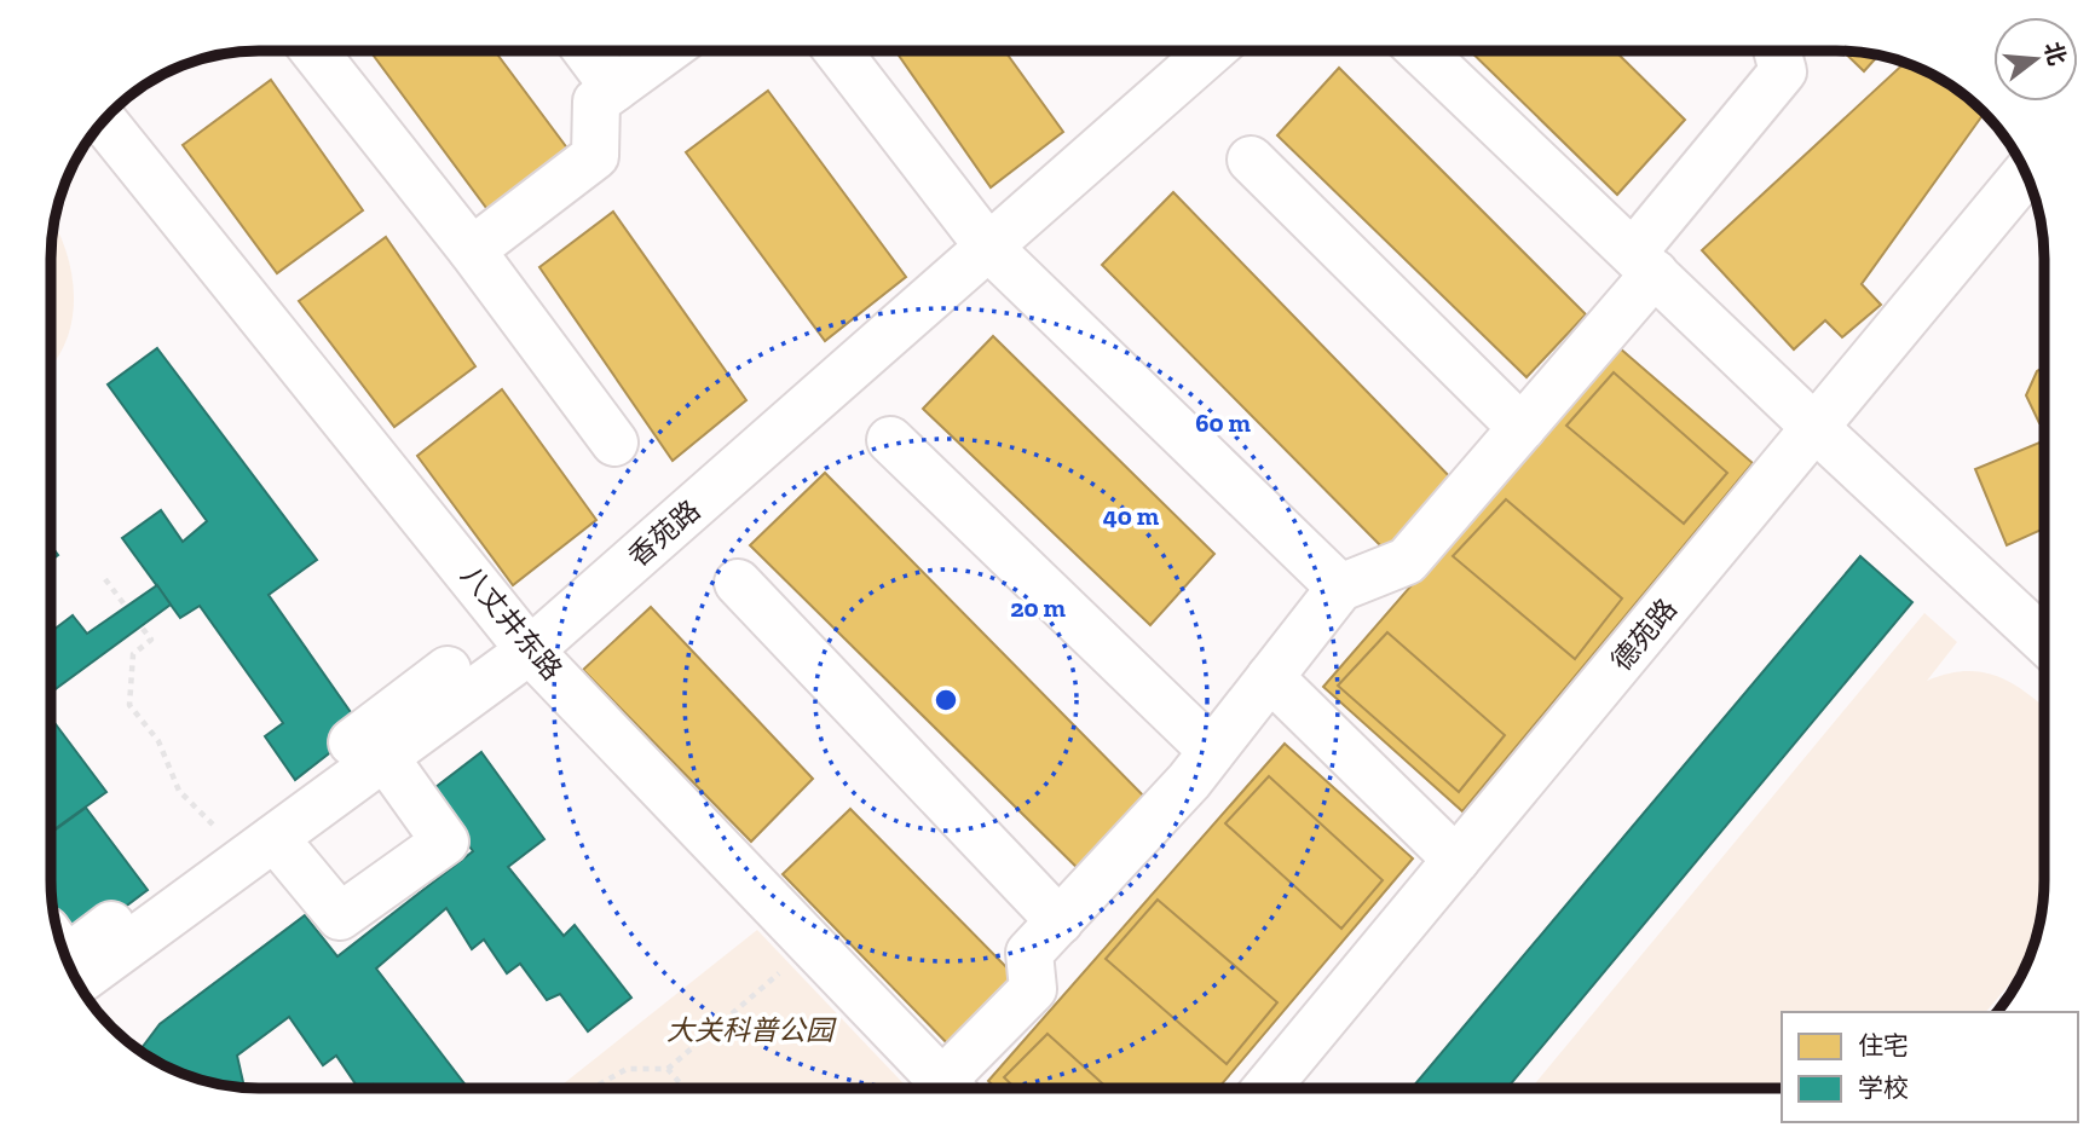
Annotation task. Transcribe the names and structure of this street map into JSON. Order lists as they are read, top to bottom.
{
  "streets": {
    "street": ["香苑路", "八丈井东路", "德苑路"]
  },
  "crossings": [
    ["香苑路", "八丈井东路"]
  ],
  "parks": ["大关科普公园"],
  "legend": ["住宅", "学校"],
  "north": "right",
  "rings": ["60 m", "40 m", "20 m"]
}
